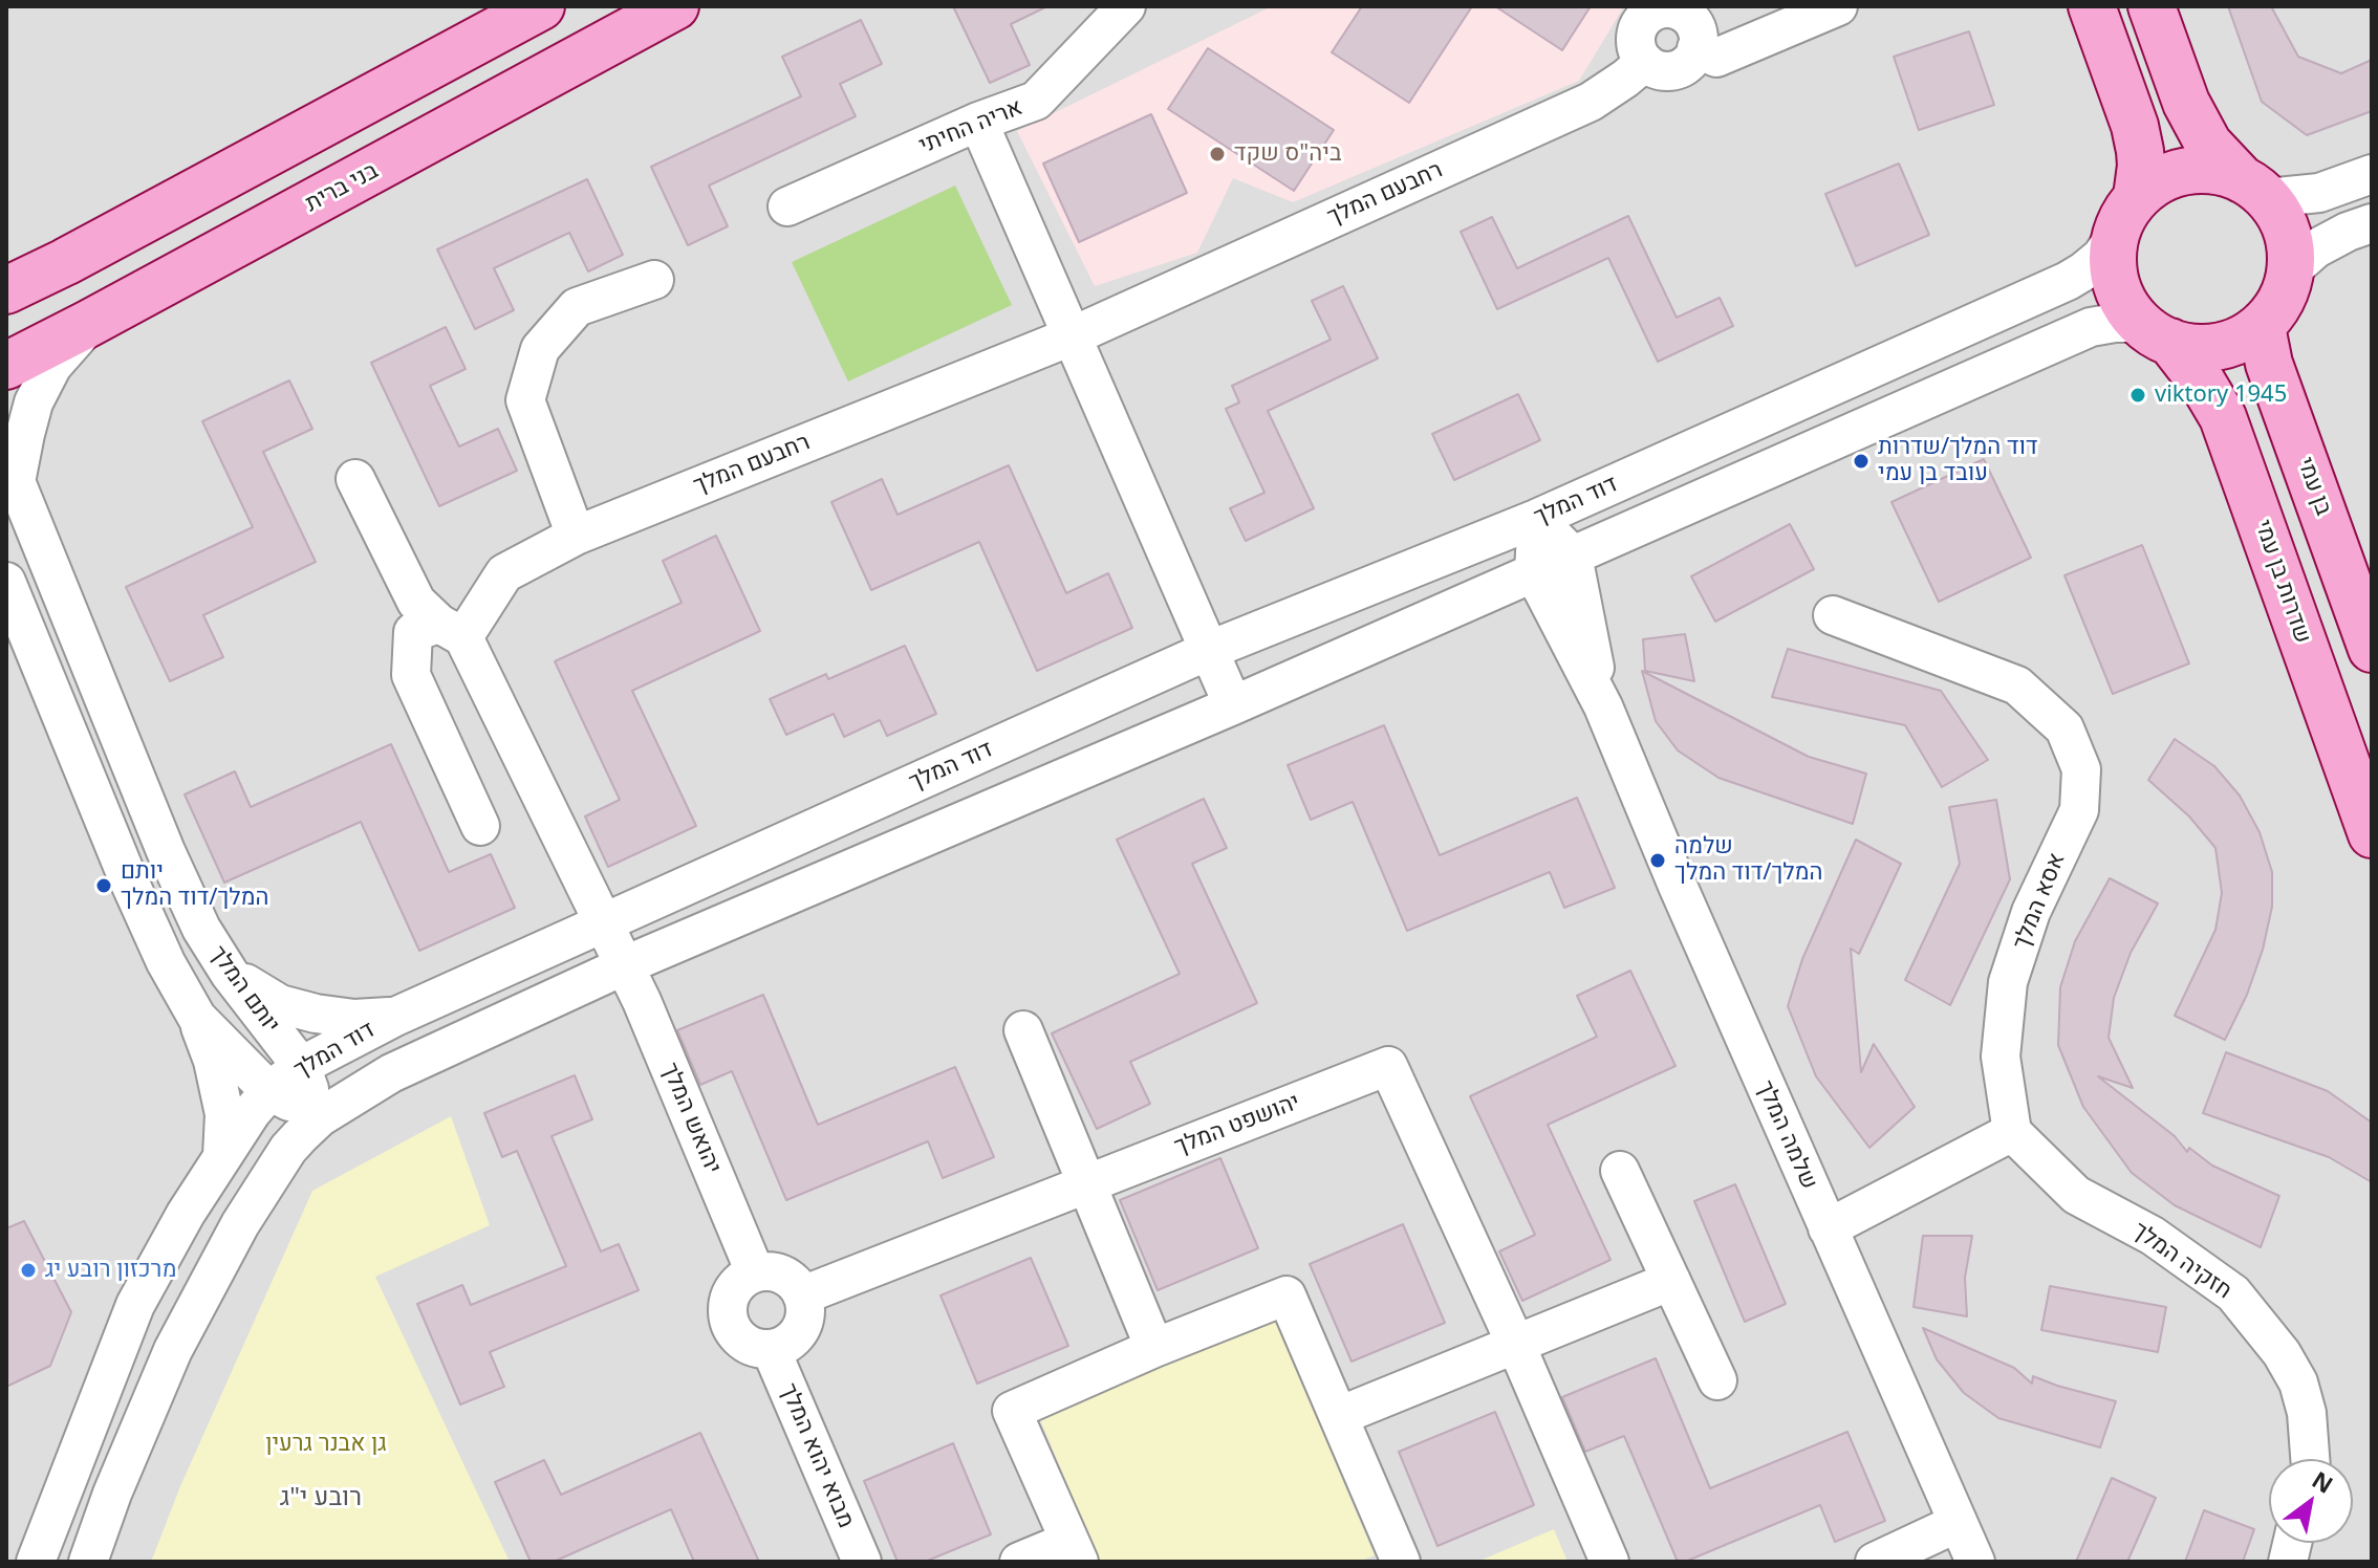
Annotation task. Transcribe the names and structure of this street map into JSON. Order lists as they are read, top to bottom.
{
  "streets": {
    "main road": ["בני ברית", "בן עמי", "שדרות בן עמי"],
    "street": [
      "אריה החיתי",
      "רחבעם המלך",
      "דוד המלך",
      "אסא המלך",
      "יותם המלך",
      "יהואש המלך",
      "יהושפט המלך",
      "שלמה המלך",
      "חזקיה המלך",
      "מבוא יהוא המלך"
    ]
  },
  "crossings": [
    ["בן עמי", "דוד המלך"],
    ["בן עמי", "שדרות בן עמי"],
    ["דוד המלך", "שדרות בן עמי"],
    ["דוד המלך", "יותם המלך"],
    ["דוד המלך", "שלמה המלך"],
    ["אסא המלך", "חזקיה המלך"],
    ["יהואש המלך", "יהושפט המלך"],
    ["יהואש המלך", "מבוא יהוא המלך"],
    ["יהושפט המלך", "מבוא יהוא המלך"]
  ],
  "districts": ["רובע י\"ג"],
  "parks": ["גן אבנר גרעין"],
  "places": [
    "ביה\"ס שקד",
    "viktory 1945",
    "דוד המלך/שדרות עובד בן עמי",
    "שלמה המלך/דוד המלך",
    "יותם המלך/דוד המלך",
    "מרכזון רובע יג"
  ],
  "north": "top right"
}
